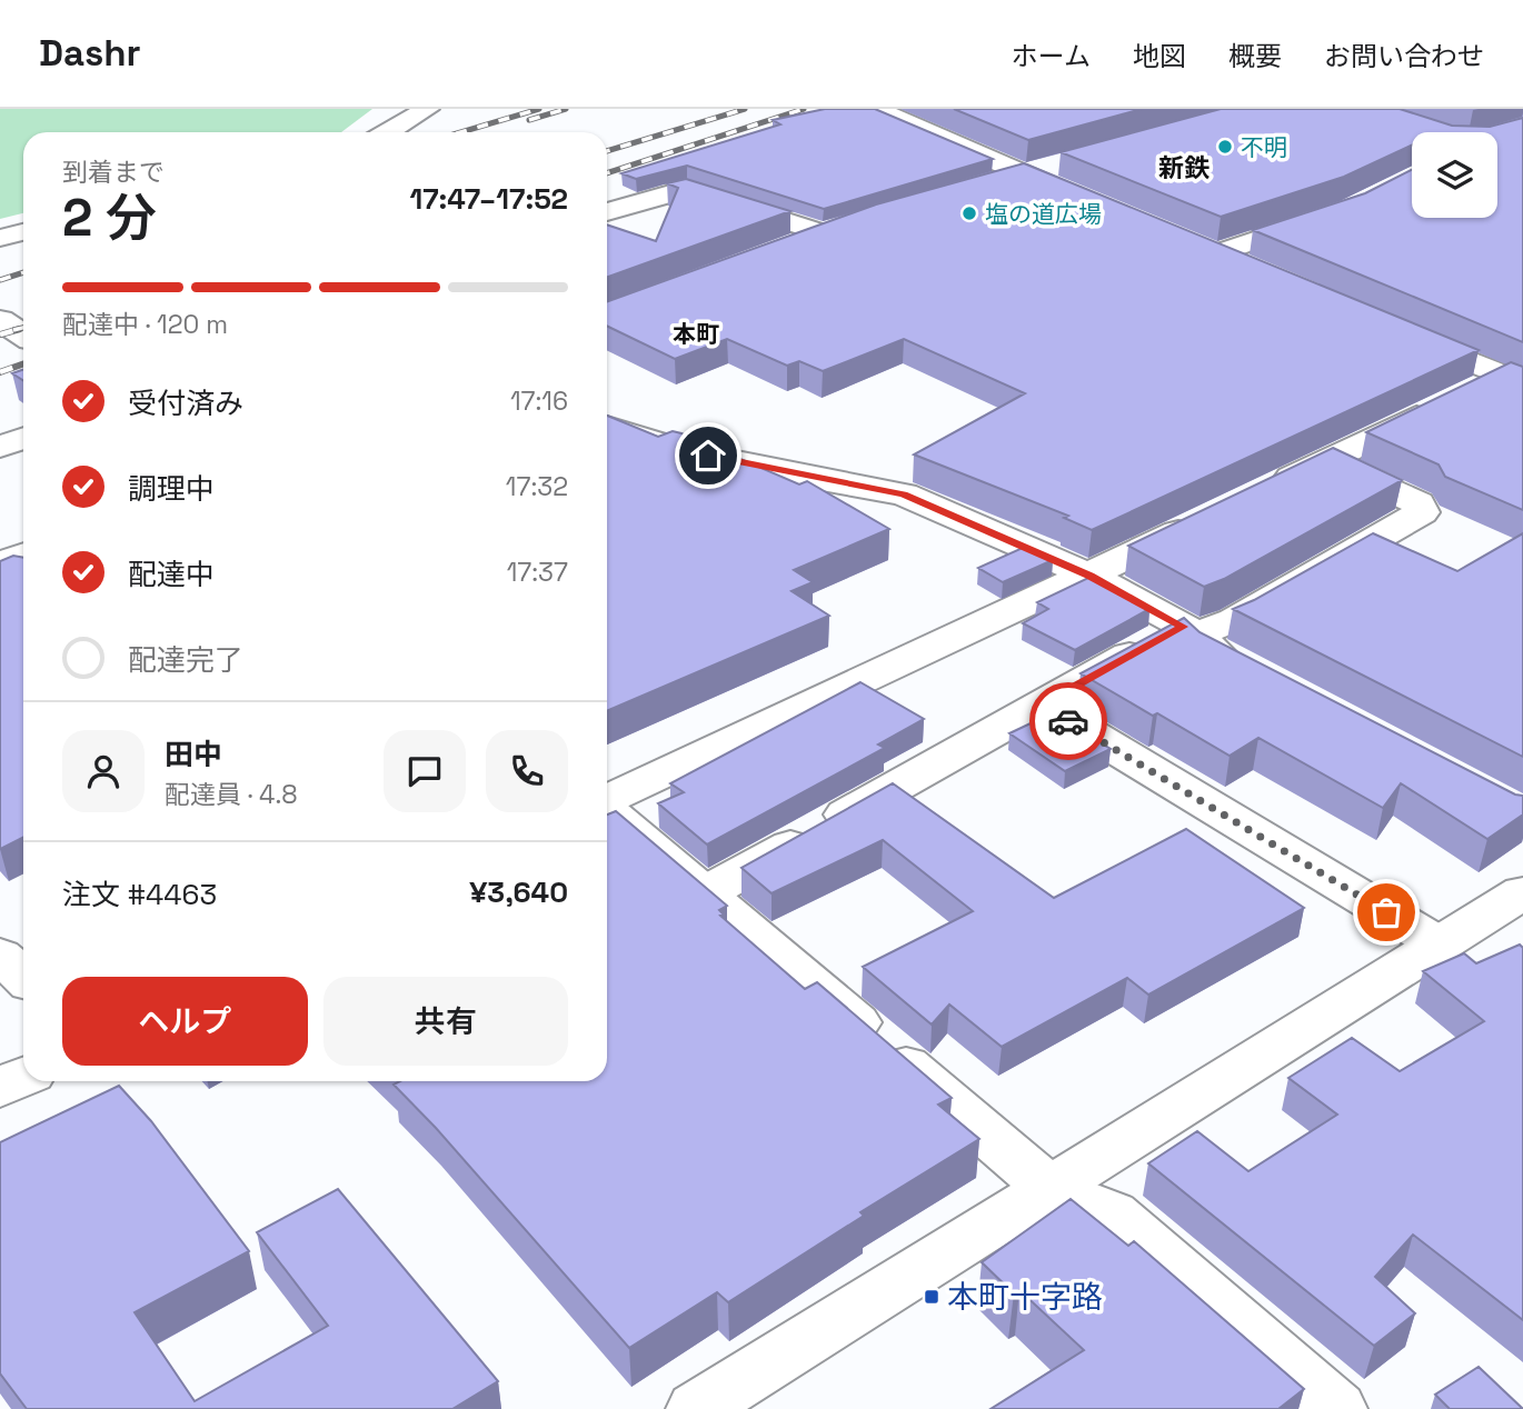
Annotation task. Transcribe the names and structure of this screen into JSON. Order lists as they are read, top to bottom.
{
  "districts": ["新鉄", "本町"],
  "places": {
    "other": ["不明", "塩の道広場"],
    "transit": ["本町十字路"]
  },
  "page": {
    "header": "Dashr",
    "nav": [
      "ホーム",
      "地図",
      "概要",
      "お問い合わせ"
    ],
    "heading": ["2 分", "到着まで", "17:47–17:52"],
    "panel": [
      "田中",
      "配達員 · 4.8",
      "注文 #4463",
      "¥3,640"
    ],
    "bar": "配達中 · 120 m",
    "list": [
      ["受付済み", "17:16"],
      ["調理中", "17:32"],
      ["配達中", "17:37"],
      "配達完了"
    ],
    "buttons": ["ヘルプ", "共有"]
  }
}
